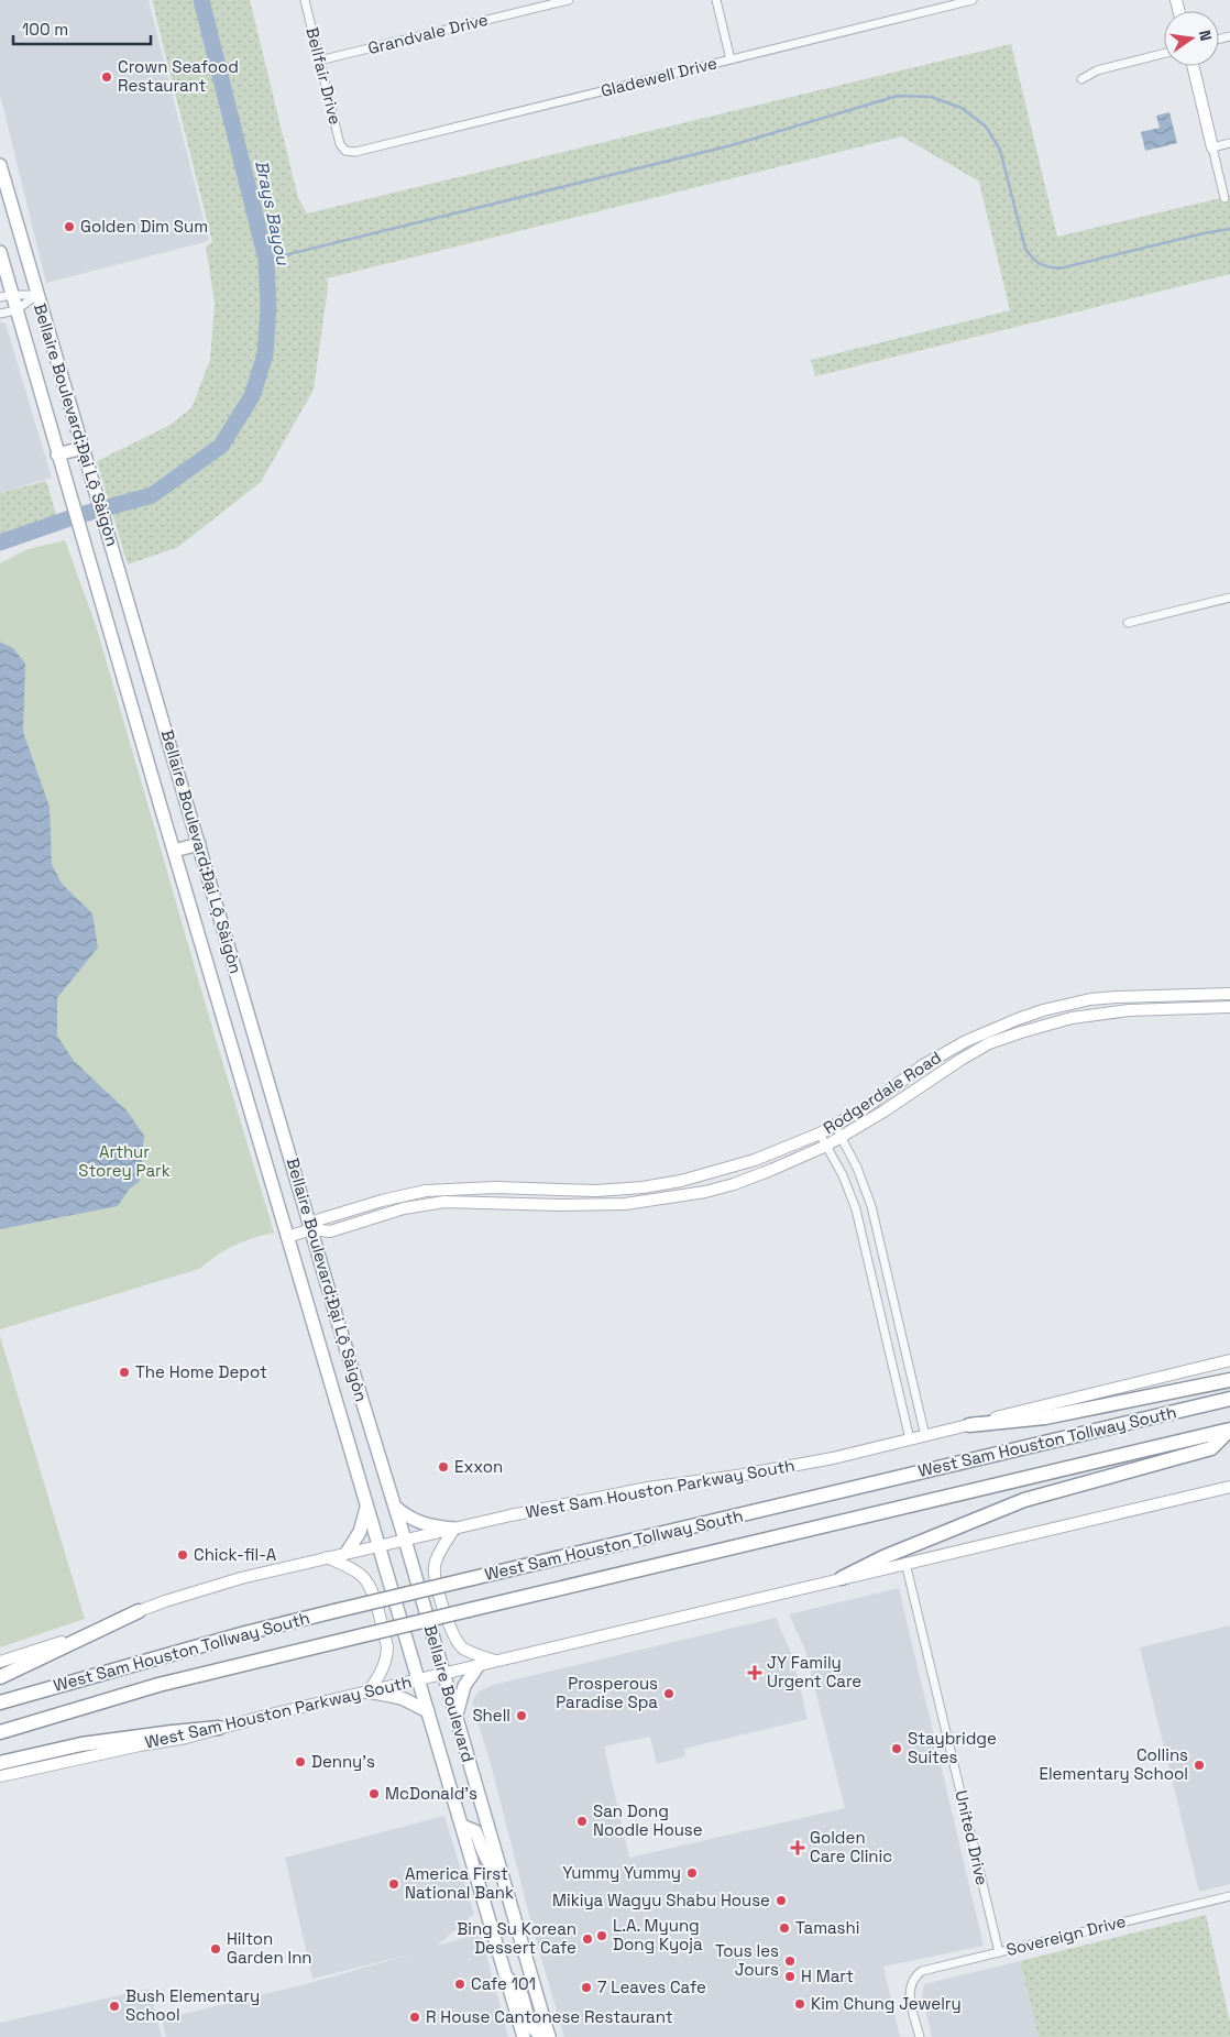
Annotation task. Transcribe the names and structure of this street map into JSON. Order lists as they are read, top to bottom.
{
  "streets": {
    "highway": ["West Sam Houston Tollway South"],
    "main road": [
      "Bellaire Boulevard;Đại Lộ Sàigòn",
      "Rodgerdale Road",
      "West Sam Houston Parkway South",
      "Bellaire Boulevard"
    ],
    "street": [
      "Grandvale Drive",
      "Bellfair Drive",
      "Gladewell Drive",
      "United Drive",
      "Sovereign Drive"
    ]
  },
  "crossings": [
    ["Grandvale Drive", "Bellfair Drive"],
    ["Bellfair Drive", "Gladewell Drive"],
    ["Bellaire Boulevard;Đại Lộ Sàigòn", "Rodgerdale Road"],
    ["Bellaire Boulevard;Đại Lộ Sàigòn", "West Sam Houston Parkway South"],
    ["Bellaire Boulevard;Đại Lộ Sàigòn", "Bellaire Boulevard"],
    ["West Sam Houston Parkway South", "Bellaire Boulevard"],
    ["West Sam Houston Parkway South", "United Drive"],
    ["United Drive", "Sovereign Drive"]
  ],
  "water": ["Brays Bayou"],
  "parks": ["Arthur Storey Park"],
  "places": {
    "other": [
      "Crown Seafood Restaurant",
      "Golden Dim Sum",
      "The Home Depot",
      "Exxon",
      "Chick-fil-A",
      "Prosperous Paradise Spa",
      "Shell",
      "Staybridge Suites",
      "Denny's",
      "Collins Elementary School",
      "McDonald's",
      "San Dong Noodle House",
      "Yummy Yummy",
      "America First National Bank",
      "Mikiya Wagyu Shabu House",
      "Tamashi",
      "L.A. Myung Dong Kyoja",
      "Bing Su Korean Dessert Cafe",
      "Hilton Garden Inn",
      "Tous les Jours",
      "H Mart",
      "Cafe 101",
      "7 Leaves Cafe",
      "Kim Chung Jewelry",
      "Bush Elementary School",
      "R House Cantonese Restaurant"
    ],
    "health": ["JY Family Urgent Care", "Golden Care Clinic"]
  },
  "scale_bar": "100 m",
  "north": "right"
}
